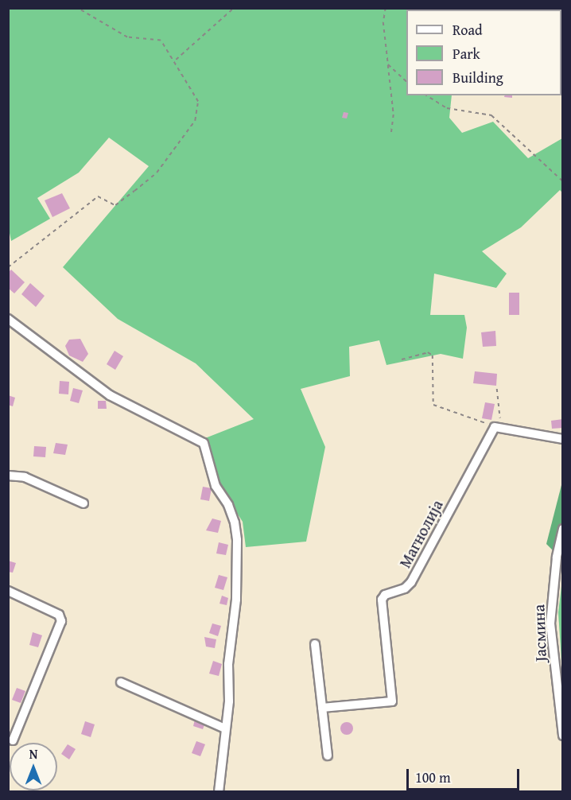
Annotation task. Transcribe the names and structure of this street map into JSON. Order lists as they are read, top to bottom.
{
  "streets": {
    "street": ["Магнолија", "Јасмина"]
  },
  "legend": ["Road", "Park", "Building"],
  "scale_bar": "100 m",
  "north": "top"
}
